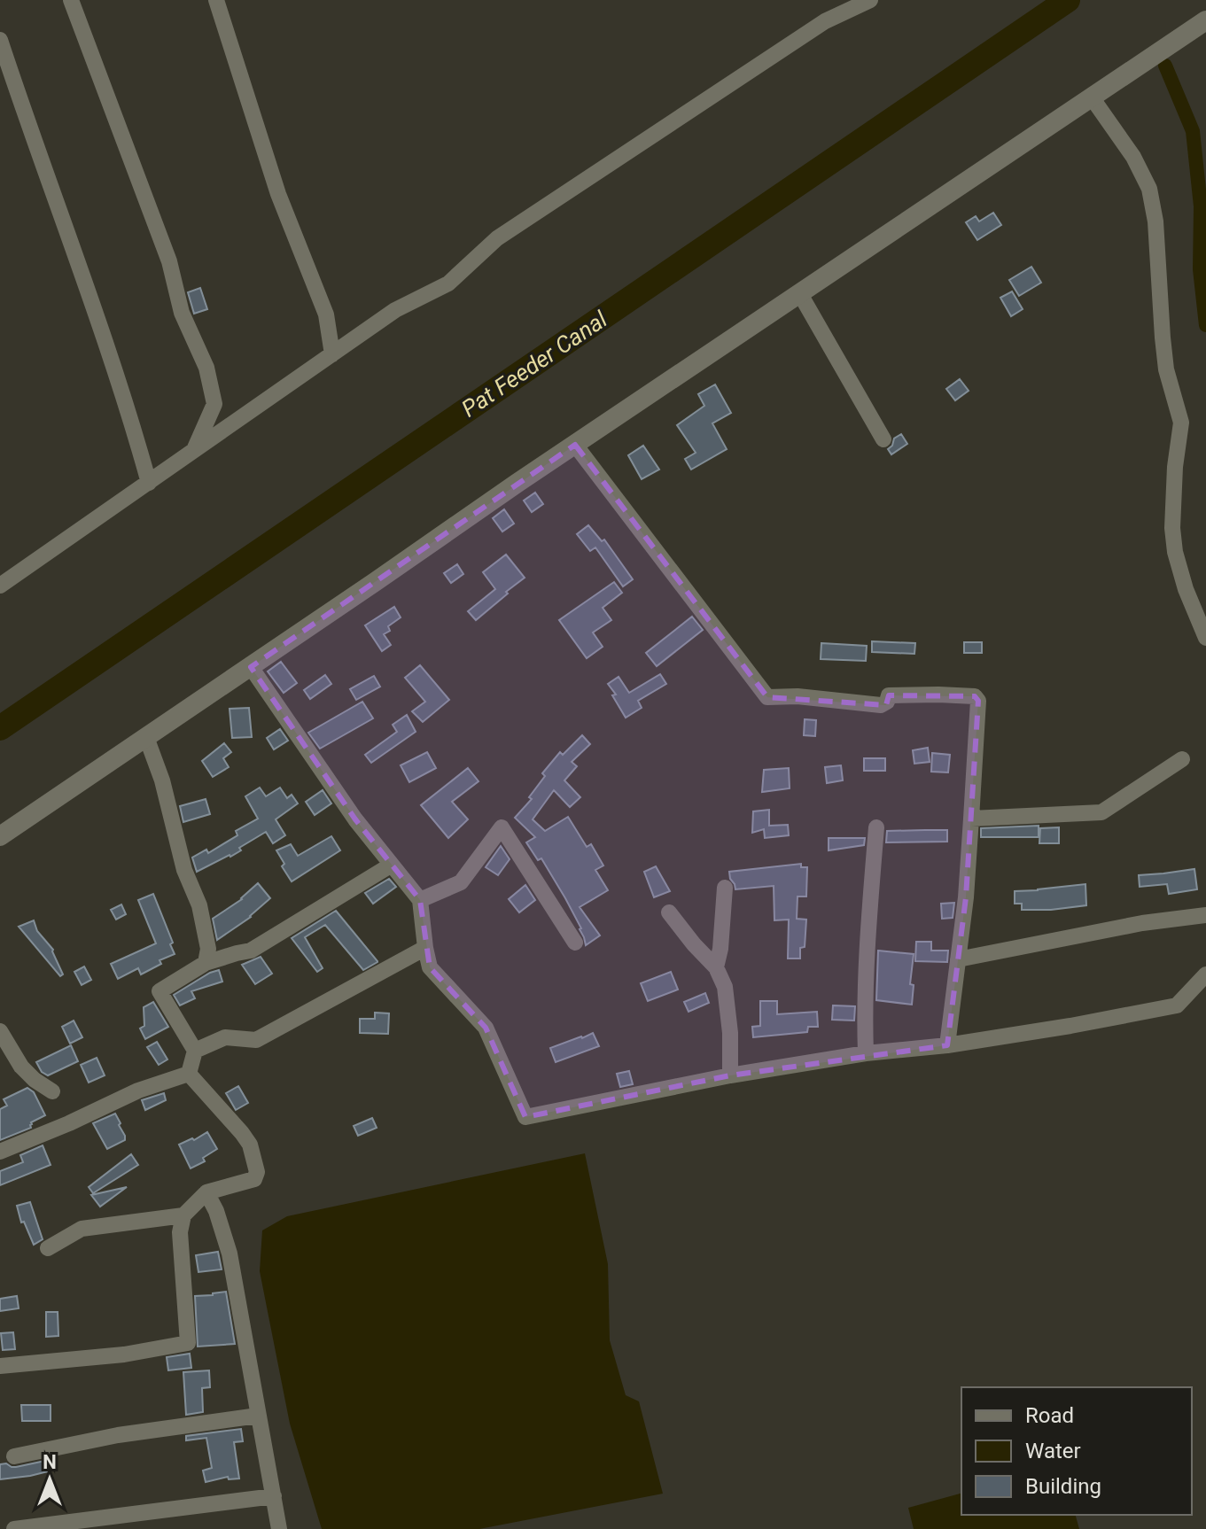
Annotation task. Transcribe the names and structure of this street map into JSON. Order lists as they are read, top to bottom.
{
  "water": ["Pat Feeder Canal"],
  "legend": ["Road", "Water", "Building"],
  "north": "top"
}
